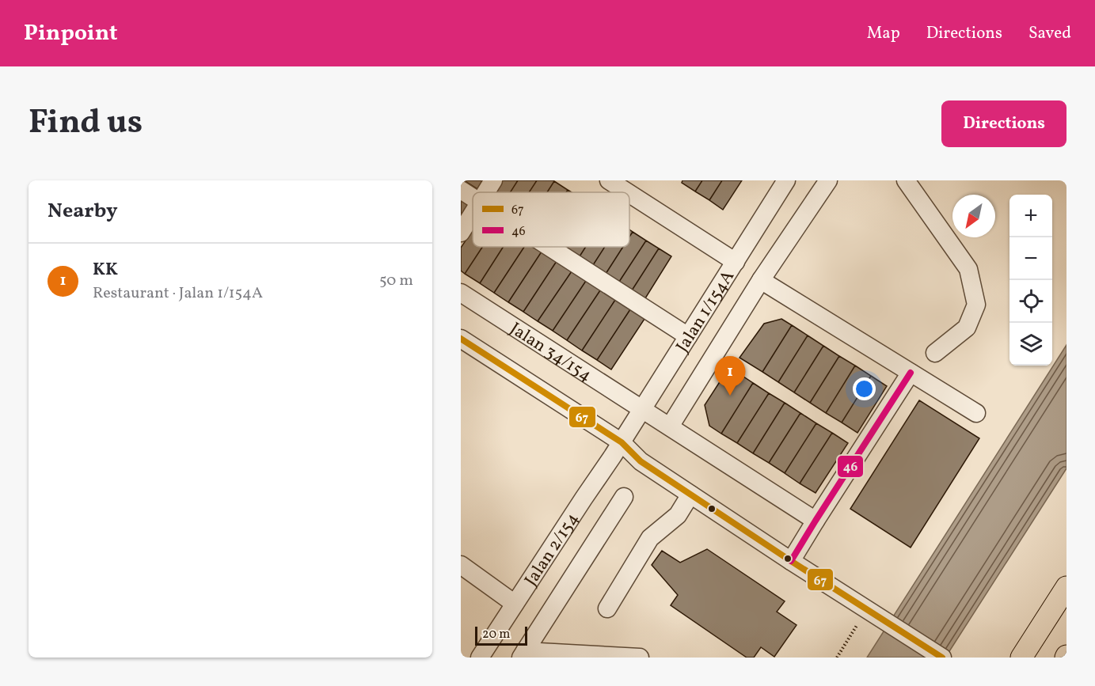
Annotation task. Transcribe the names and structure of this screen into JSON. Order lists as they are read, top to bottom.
{
  "streets": {
    "street": ["Jalan 1/154A", "Jalan 34/154", "Jalan 2/154"]
  },
  "crossings": [
    ["Jalan 1/154A", "Jalan 34/154"],
    ["Jalan 1/154A", "Jalan 2/154"]
  ],
  "lines": ["transit line 67", "transit line 46"],
  "legend": ["67", "46"],
  "scale_bar": "20 m",
  "north": "bottom left",
  "page": {
    "header": "Pinpoint",
    "nav": ["Map", "Directions", "Saved"],
    "title": "Find us",
    "buttons": "Directions",
    "heading": "Nearby",
    "map_buttons": ["+", "−"],
    "list": [
      {
        "mark": "1",
        "name": "KK",
        "note": "Restaurant · Jalan 1/154A",
        "value": "50 m"
      }
    ],
    "pins": "1",
    "scale": "20 m"
  }
}
